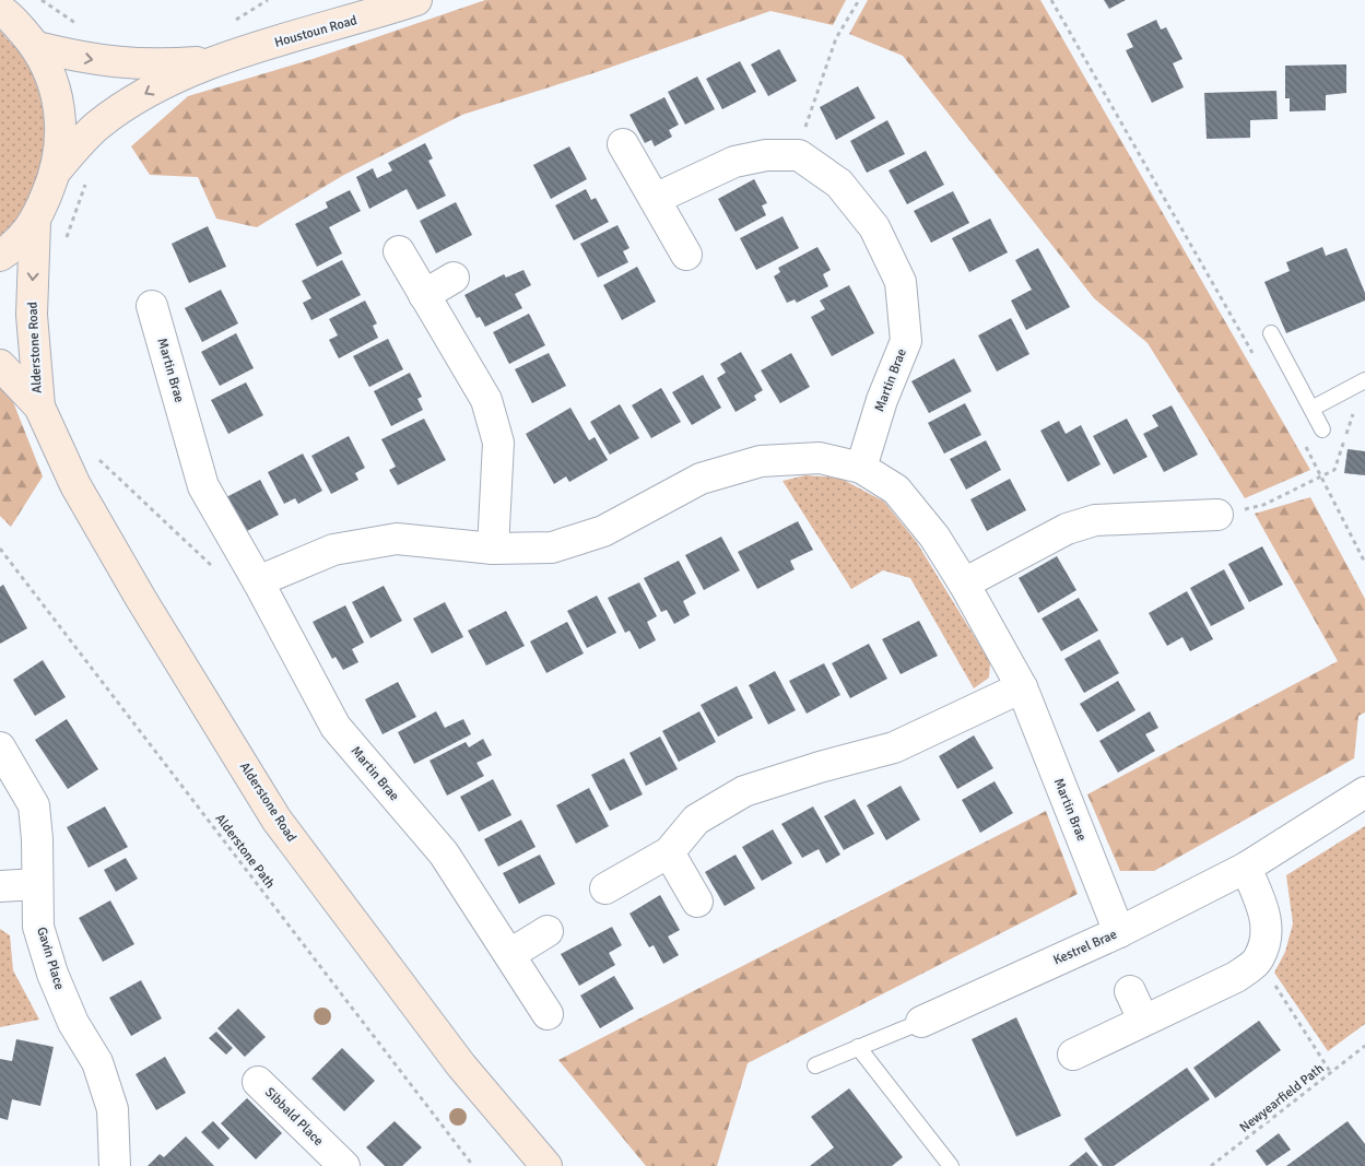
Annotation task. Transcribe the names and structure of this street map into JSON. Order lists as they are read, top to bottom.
{
  "streets": {
    "street": [
      "Houstoun Road",
      "Alderstone Road",
      "Martin Brae",
      "Kestrel Brae",
      "Gavin Place",
      "Sibbald Place"
    ],
    "path": ["Alderstone Path", "Newyearfield Path"]
  },
  "crossings": [
    ["Martin Brae", "Kestrel Brae"]
  ]
}
